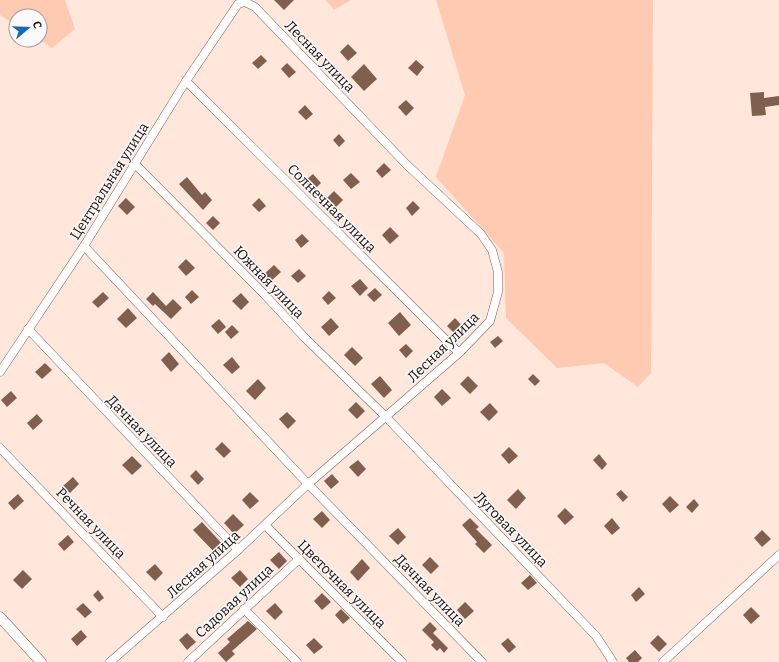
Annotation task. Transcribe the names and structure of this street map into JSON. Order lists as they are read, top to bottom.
{
  "streets": {
    "street": [
      "Лесная улица",
      "Центральная улица",
      "Солнечная улица",
      "Южная улица",
      "Дачная улица",
      "Речная улица",
      "Луговая улица",
      "Цветочная улица",
      "Садовая улица"
    ]
  },
  "crossings": [
    ["Лесная улица", "Центральная улица"],
    ["Лесная улица", "Солнечная улица"],
    ["Лесная улица", "Южная улица"],
    ["Лесная улица", "Дачная улица"],
    ["Лесная улица", "Речная улица"],
    ["Лесная улица", "Луговая улица"],
    ["Лесная улица", "Цветочная улица"],
    ["Центральная улица", "Солнечная улица"],
    ["Центральная улица", "Южная улица"],
    ["Центральная улица", "Дачная улица"],
    ["Южная улица", "Луговая улица"],
    ["Цветочная улица", "Садовая улица"]
  ],
  "north": "right"
}
